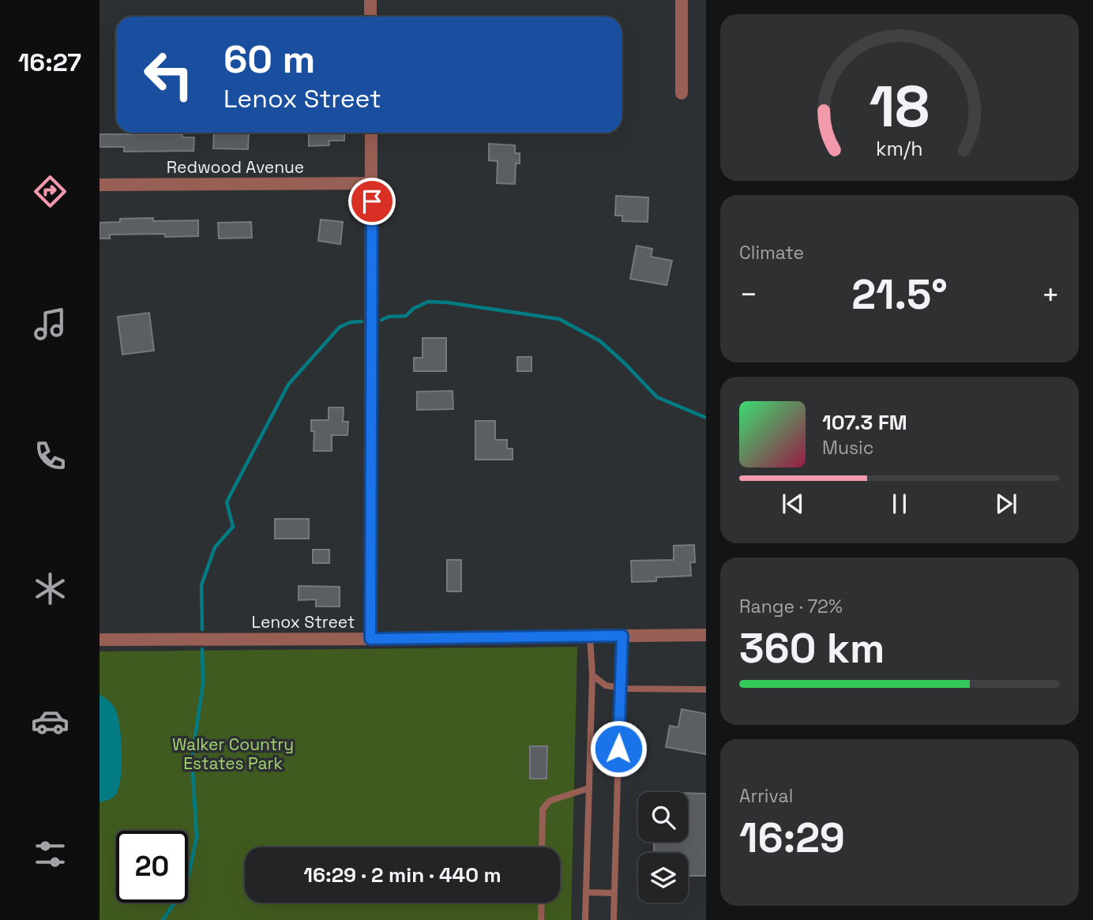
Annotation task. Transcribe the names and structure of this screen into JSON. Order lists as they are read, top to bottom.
{
  "streets": {
    "street": ["Redwood Avenue", "Lenox Street"]
  },
  "parks": ["Walker Country Estates Park"],
  "page": {
    "tabs": "16:27",
    "turn": ["60 m", "Lenox Street"],
    "tile": [
      "Climate",
      ["Range · 72%", "360 km"],
      ["Arrival", "16:29"]
    ],
    "heat": ["−", "21.5°", "+"],
    "song": ["107.3 FM", "Music"],
    "limit": "20",
    "trip": "16:29 · 2 min · 440 m",
    "gauge": ["18", "km/h"]
  }
}
